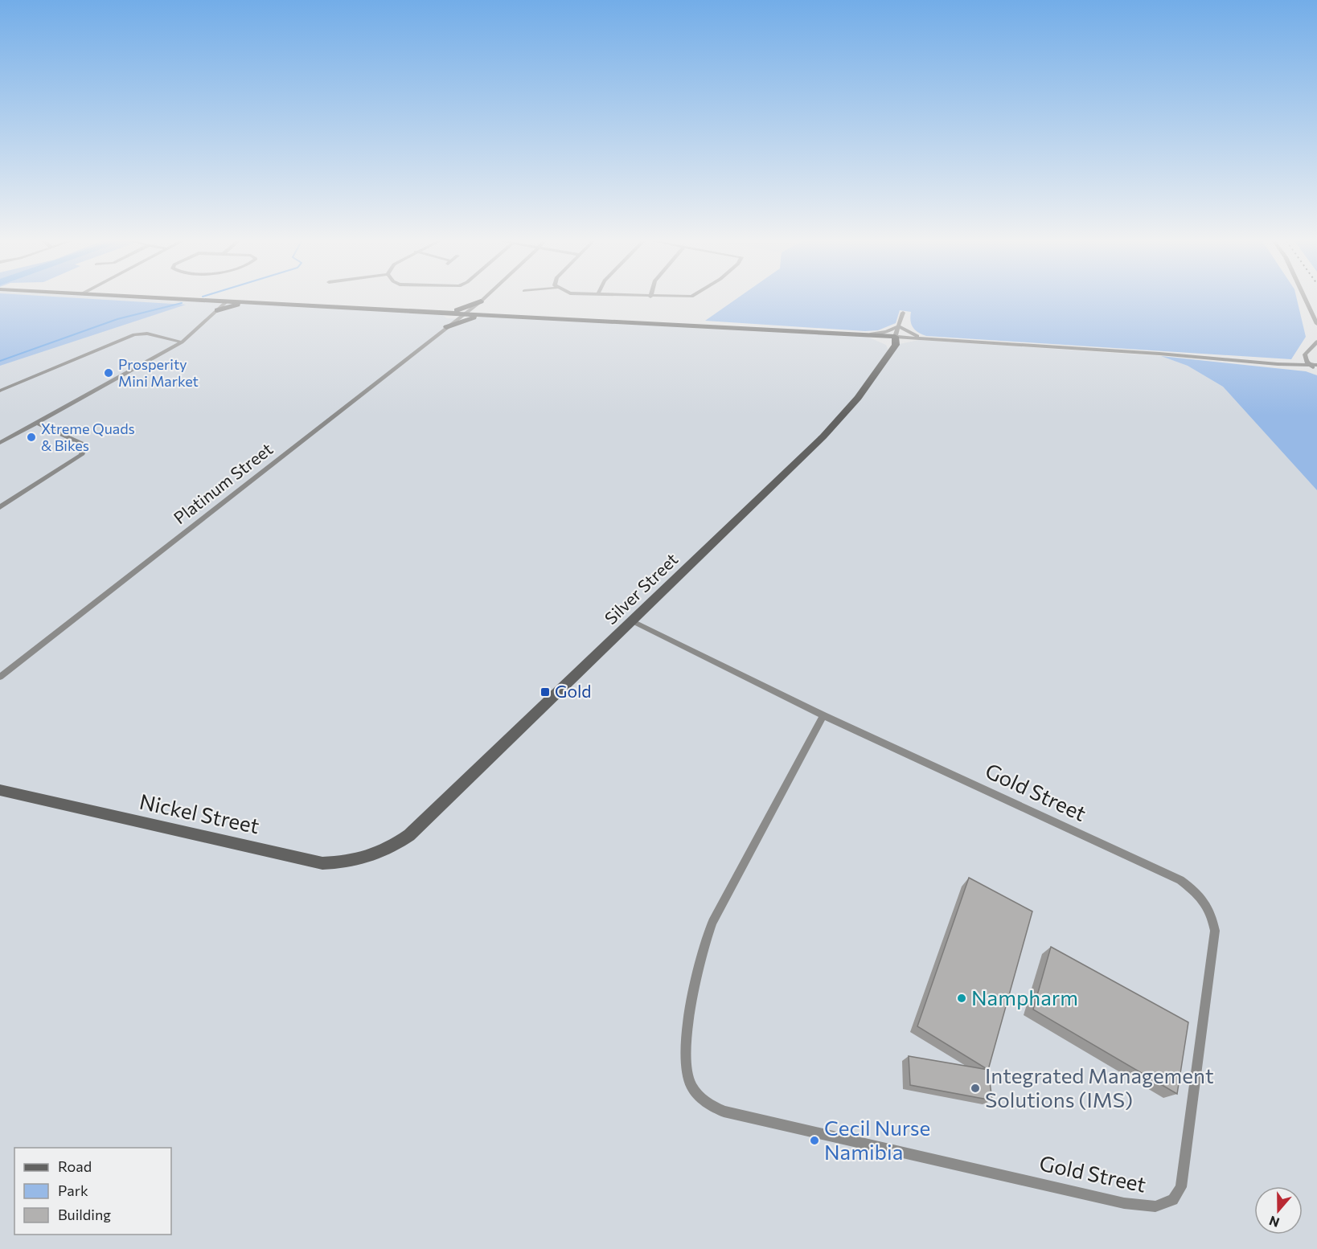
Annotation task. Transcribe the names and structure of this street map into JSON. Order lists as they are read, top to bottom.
{
  "streets": {
    "street": [
      "Platinum Street",
      "Silver Street",
      "Gold Street",
      "Nickel Street"
    ]
  },
  "crossings": [
    ["Silver Street", "Gold Street"],
    ["Silver Street", "Nickel Street"]
  ],
  "places": {
    "other": [
      "Prosperity Mini Market",
      "Xtreme Quads & Bikes",
      "Nampharm",
      "Integrated Management Solutions (IMS)",
      "Cecil Nurse Namibia"
    ],
    "transit": ["Gold"]
  },
  "legend": ["Road", "Park", "Building"],
  "north": "bottom"
}
